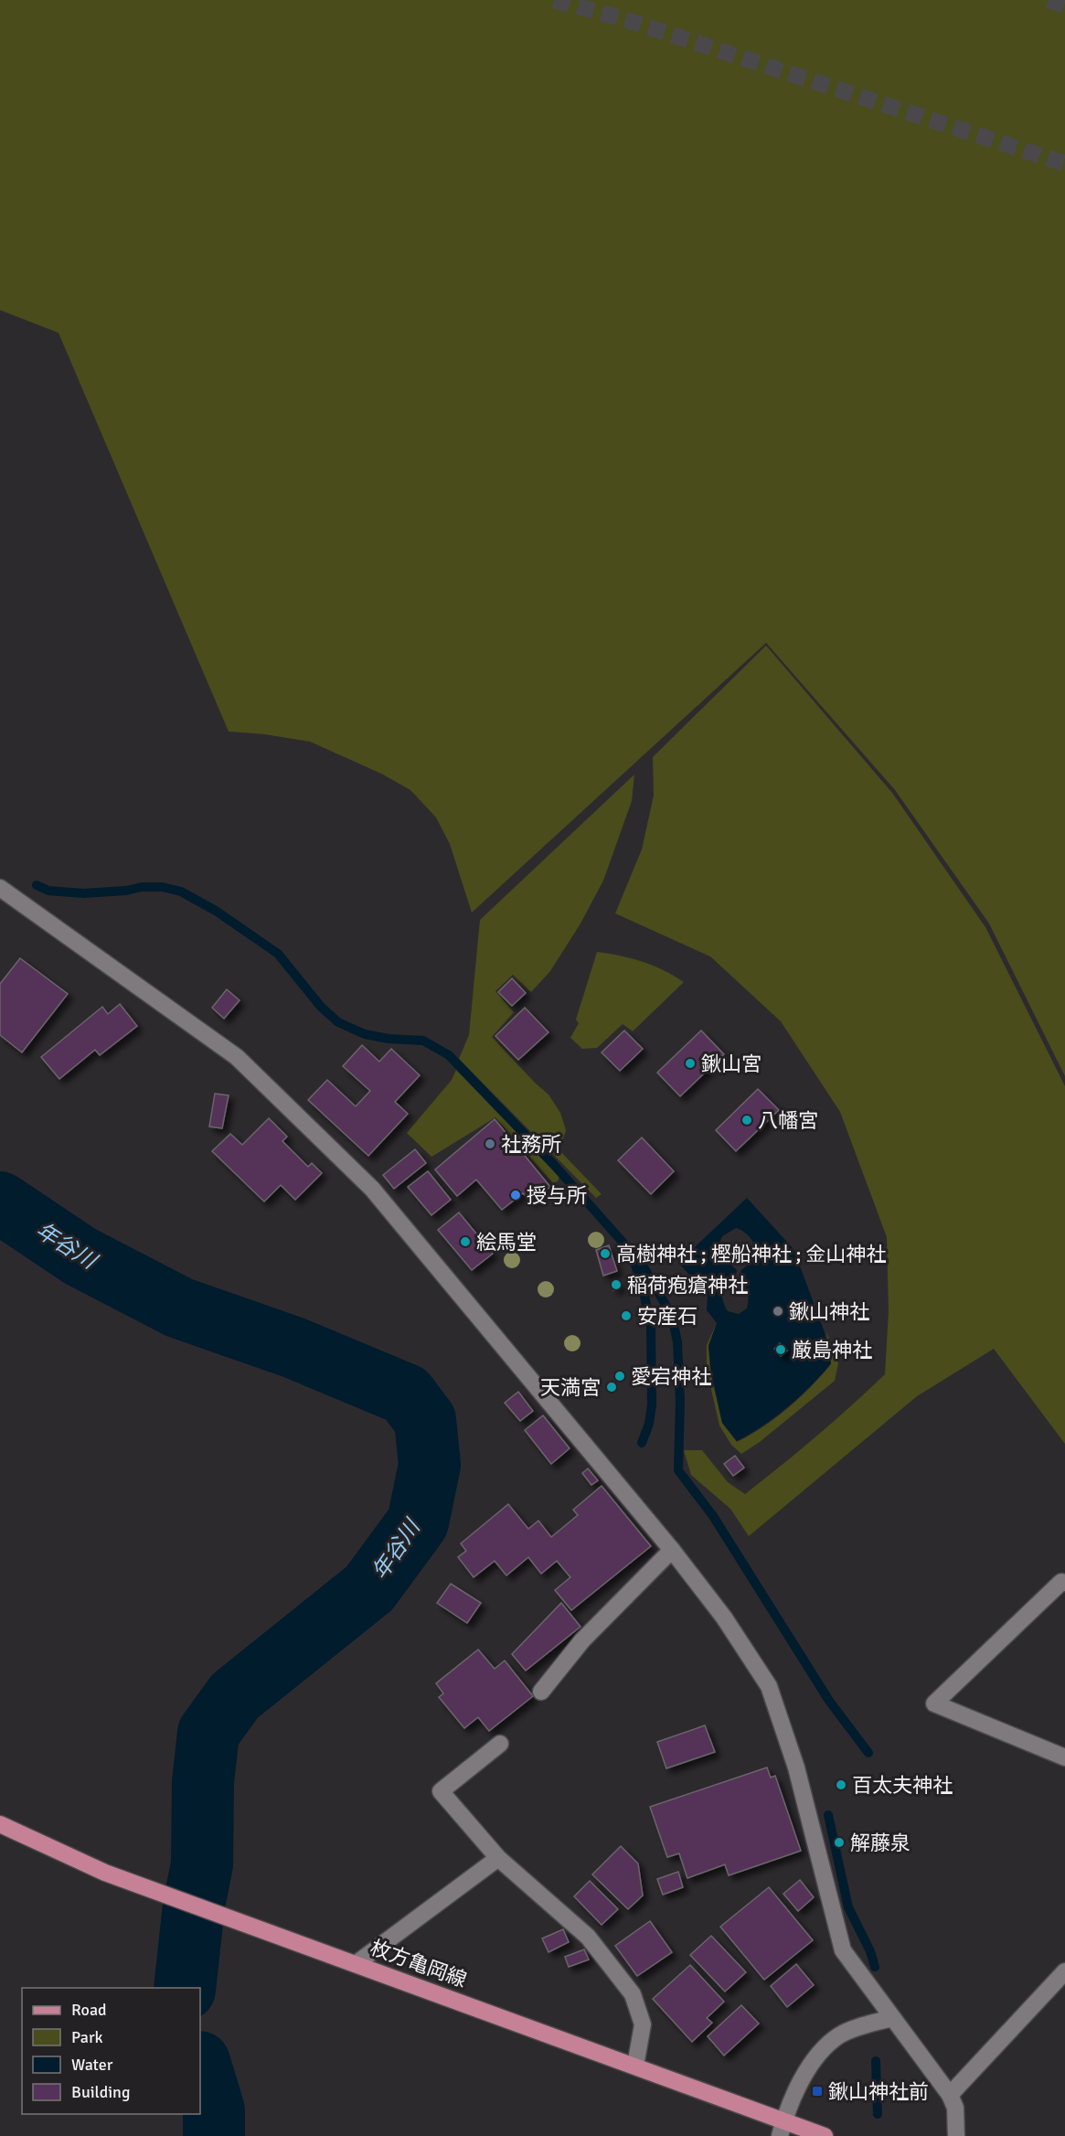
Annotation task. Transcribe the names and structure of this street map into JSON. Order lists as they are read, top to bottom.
{
  "streets": {
    "main road": ["枚方亀岡線"]
  },
  "water": ["年谷川"],
  "places": {
    "other": [
      "鍬山宮",
      "八幡宮",
      "社務所",
      "授与所",
      "絵馬堂",
      "高樹神社 ; 樫船神社 ; 金山神社",
      "稲荷疱瘡神社",
      "鍬山神社",
      "安産石",
      "厳島神社",
      "愛宕神社",
      "天満宮",
      "百太夫神社",
      "解藤泉"
    ],
    "transit": ["鍬山神社前"]
  },
  "legend": [
    "Road",
    "Park",
    "Water",
    "Building"
  ]
}
